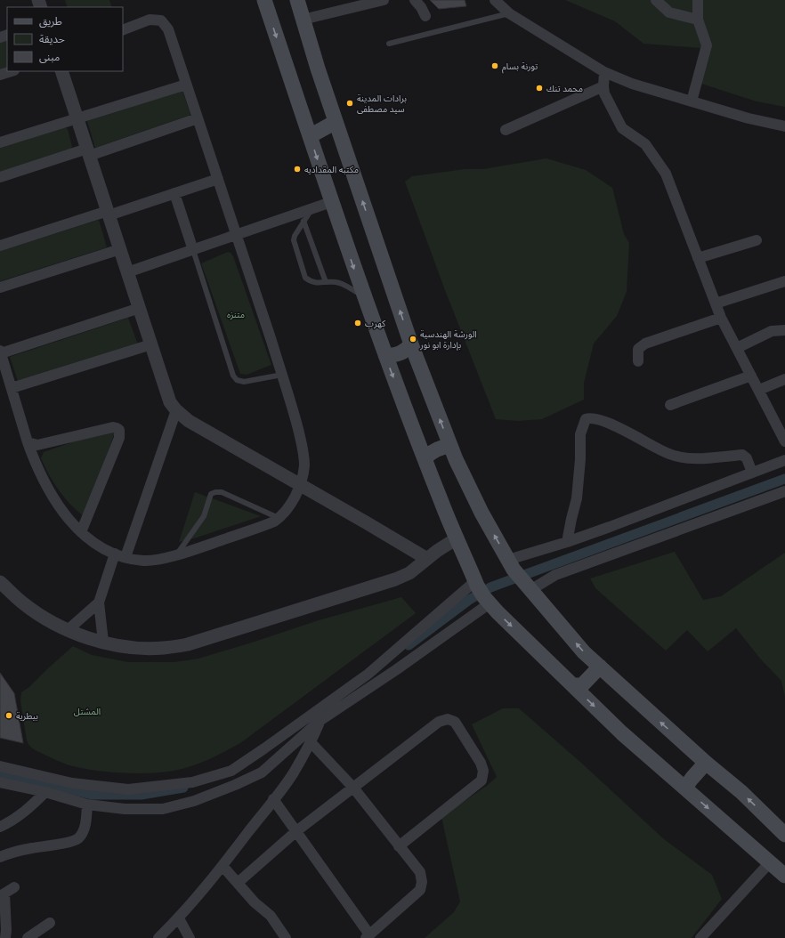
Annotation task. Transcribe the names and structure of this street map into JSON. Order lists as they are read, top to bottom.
{
  "parks": ["متنزه", "المشتل"],
  "places": [
    "تورنة بسام",
    "محمد تنك",
    "برادات المدينة سيد مصطفى",
    "مكتبه المقداديه",
    "كهرب",
    "الورشة الهندسية بإدارة ابو نور",
    "بيطرية"
  ],
  "legend": ["طريق", "حديقة", "مبنى"]
}
